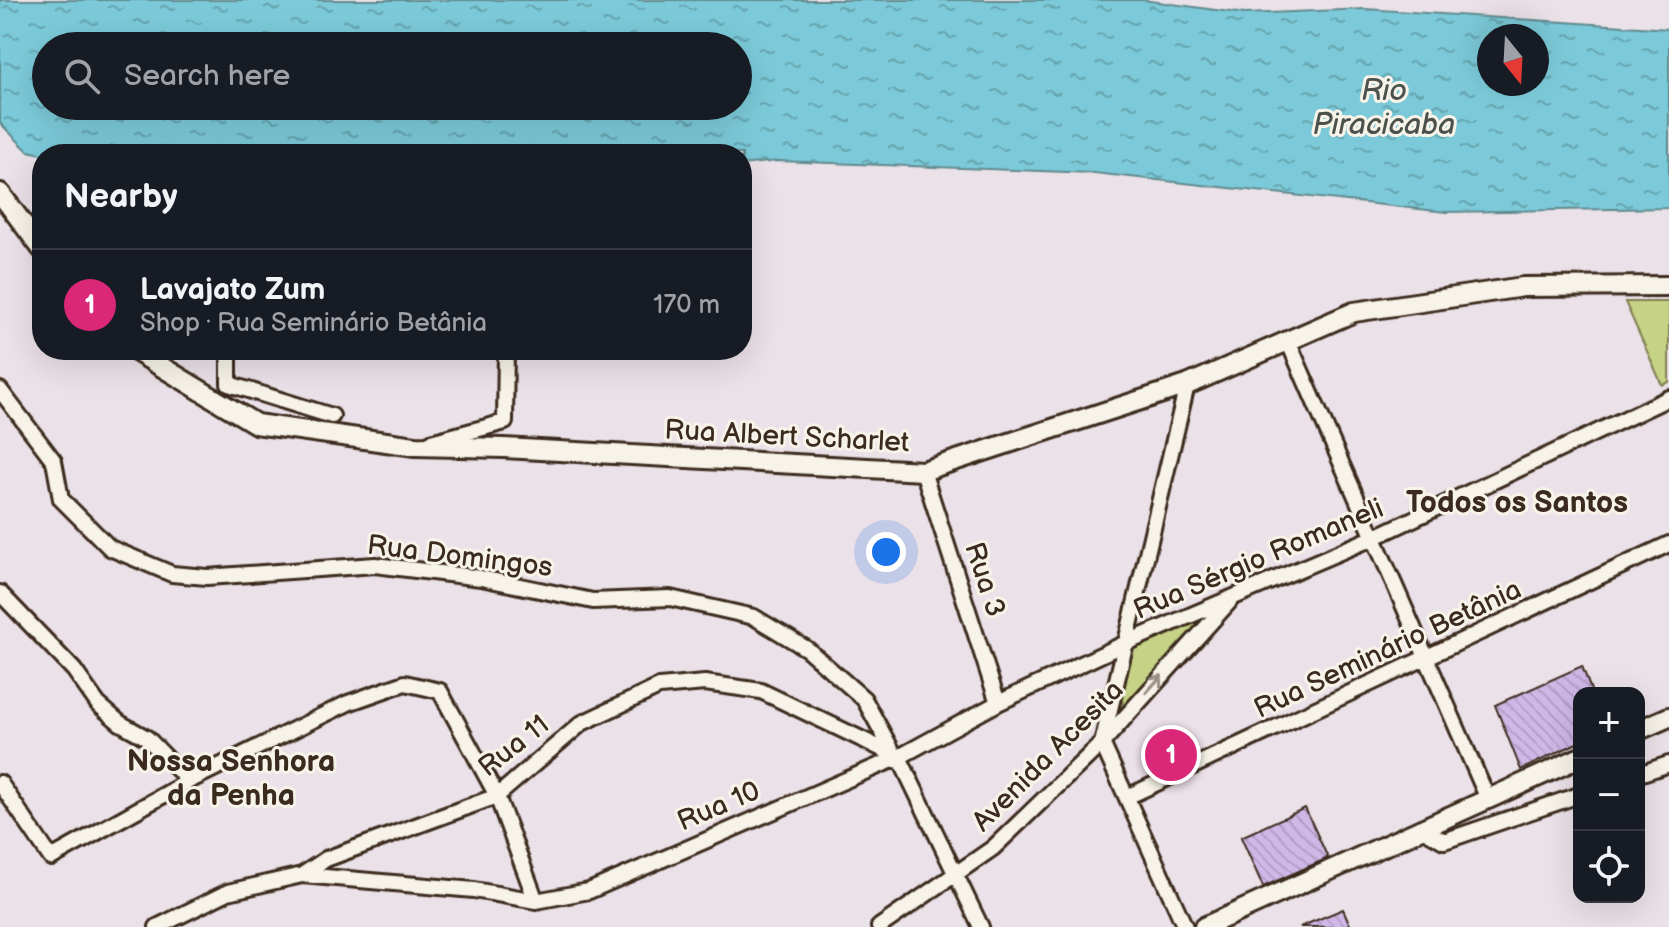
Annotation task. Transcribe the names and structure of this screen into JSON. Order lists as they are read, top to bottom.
{
  "streets": {
    "main road": ["Rua Albert Scharlet"],
    "street": [
      "Rua Domingos",
      "Rua Sérgio Romaneli",
      "Rua 3",
      "Rua Seminário Betânia",
      "Rua 11",
      "Avenida Acesita",
      "Rua 10"
    ]
  },
  "crossings": [
    ["Rua Albert Scharlet", "Rua 3"],
    ["Rua Domingos", "Rua 11"],
    ["Rua Domingos", "Avenida Acesita"],
    ["Rua Domingos", "Rua 10"],
    ["Rua Sérgio Romaneli", "Avenida Acesita"],
    ["Rua Sérgio Romaneli", "Rua 10"],
    ["Rua 3", "Rua 10"],
    ["Rua 11", "Rua 10"]
  ],
  "one_way": ["Avenida Acesita"],
  "districts": ["Todos os Santos", "Nossa Senhora da Penha"],
  "water": ["Rio Piracicaba"],
  "north": "bottom",
  "page": {
    "search": "Search here",
    "heading": "Nearby",
    "list": [
      {
        "mark": "1",
        "name": "Lavajato Zum",
        "note": "Shop · Rua Seminário Betânia",
        "value": "170 m"
      }
    ],
    "map_buttons": ["+", "−"],
    "pins": "1"
  }
}
